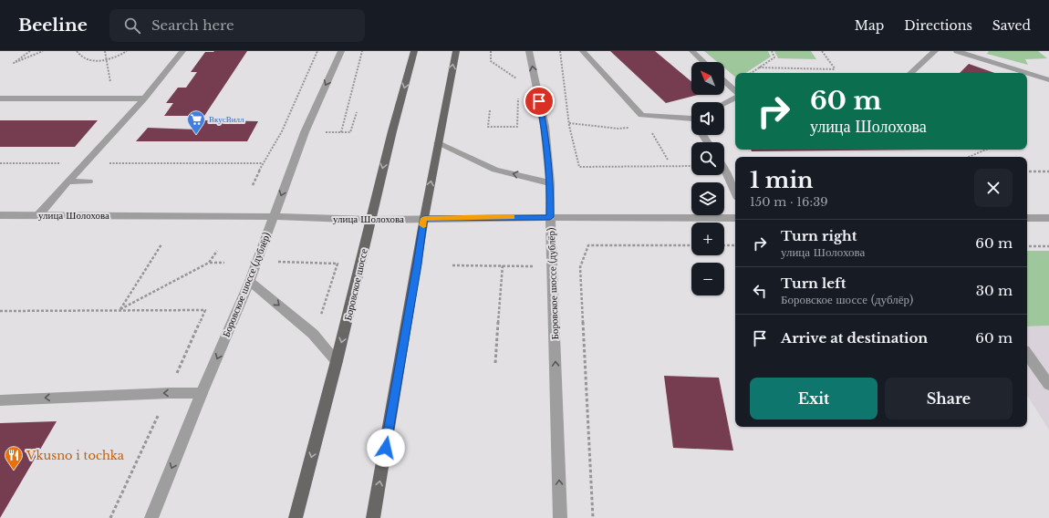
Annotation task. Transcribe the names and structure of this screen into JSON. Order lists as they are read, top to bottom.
{
  "streets": {
    "main road": ["Боровское шоссе"],
    "street": ["улица Шолохова", "Боровское шоссе (дублёр)"]
  },
  "crossings": [
    ["улица Шолохова", "Боровское шоссе (дублёр)"],
    ["улица Шолохова", "Боровское шоссе"]
  ],
  "places": {
    "supermarket": ["ВкусВилл"],
    "restaurant": ["Vkusno i tochka"]
  },
  "north": "top left",
  "page": {
    "header": "Beeline",
    "search": "Search here",
    "nav": ["Map", "Directions", "Saved"],
    "map_buttons": ["+", "−"],
    "turn": ["60 m", "улица Шолохова"],
    "heading": ["1 min", "150 m · 16:39"],
    "list": [
      {
        "name": "Turn right",
        "note": "улица Шолохова",
        "value": "60 m"
      },
      {
        "name": "Turn left",
        "note": "Боровское шоссе (дублёр)",
        "value": "30 m"
      },
      {
        "name": "Arrive at destination",
        "value": "60 m"
      }
    ],
    "buttons": ["Exit", "Share"]
  }
}
